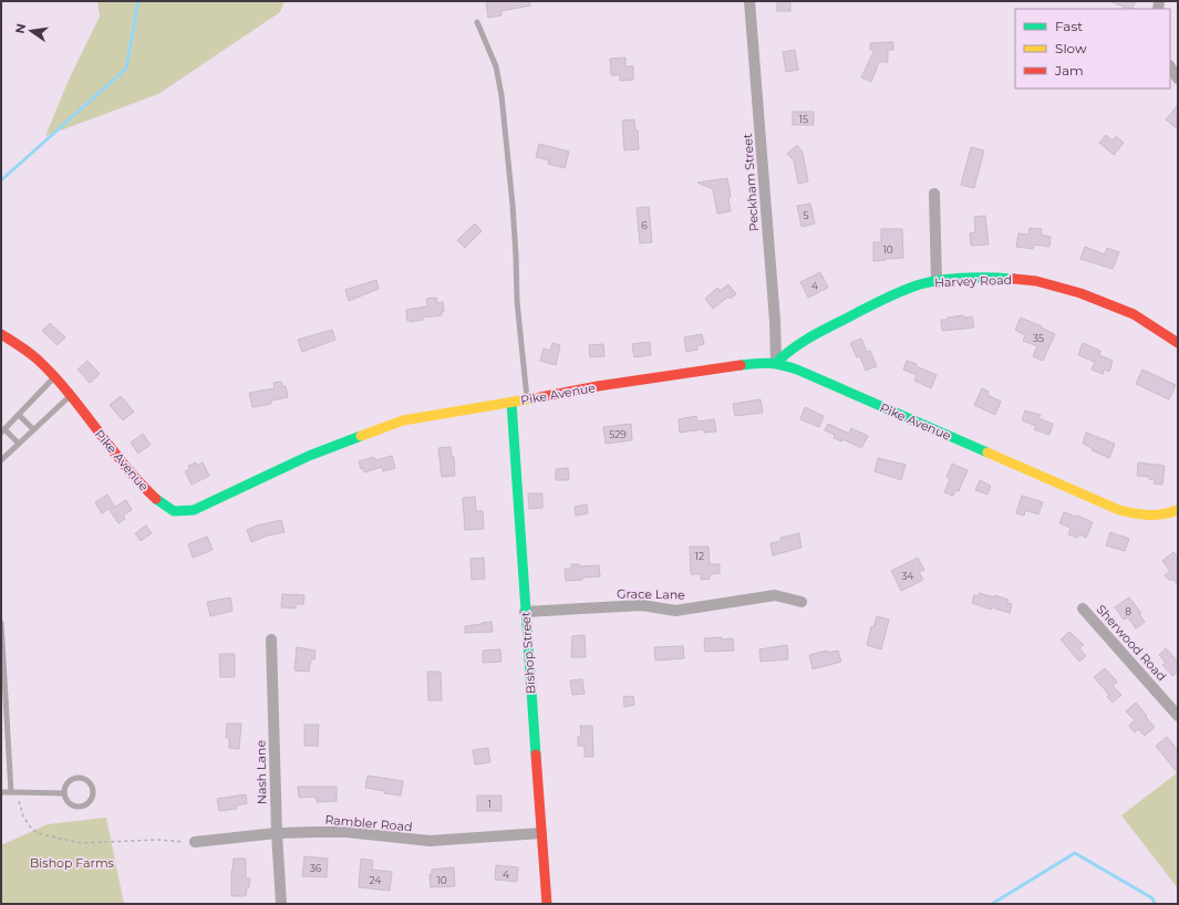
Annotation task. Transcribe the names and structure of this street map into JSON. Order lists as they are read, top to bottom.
{
  "streets": {
    "street": [
      "Peckham Street",
      "Harvey Road",
      "Pike Avenue",
      "Grace Lane",
      "Sherwood Road",
      "Bishop Street",
      "Nash Lane",
      "Rambler Road"
    ]
  },
  "crossings": [
    ["Peckham Street", "Harvey Road"],
    ["Peckham Street", "Pike Avenue"],
    ["Harvey Road", "Pike Avenue"],
    ["Pike Avenue", "Bishop Street"],
    ["Grace Lane", "Bishop Street"],
    ["Bishop Street", "Rambler Road"],
    ["Nash Lane", "Rambler Road"]
  ],
  "parks": ["Bishop Farms"],
  "house_numbers": [
    "15",
    "5",
    "6",
    "10",
    "4",
    "35",
    "529",
    "12",
    "34",
    "8",
    "1",
    "36",
    "4",
    "24",
    "10"
  ],
  "legend": ["Fast", "Slow", "Jam"],
  "north": "left"
}
